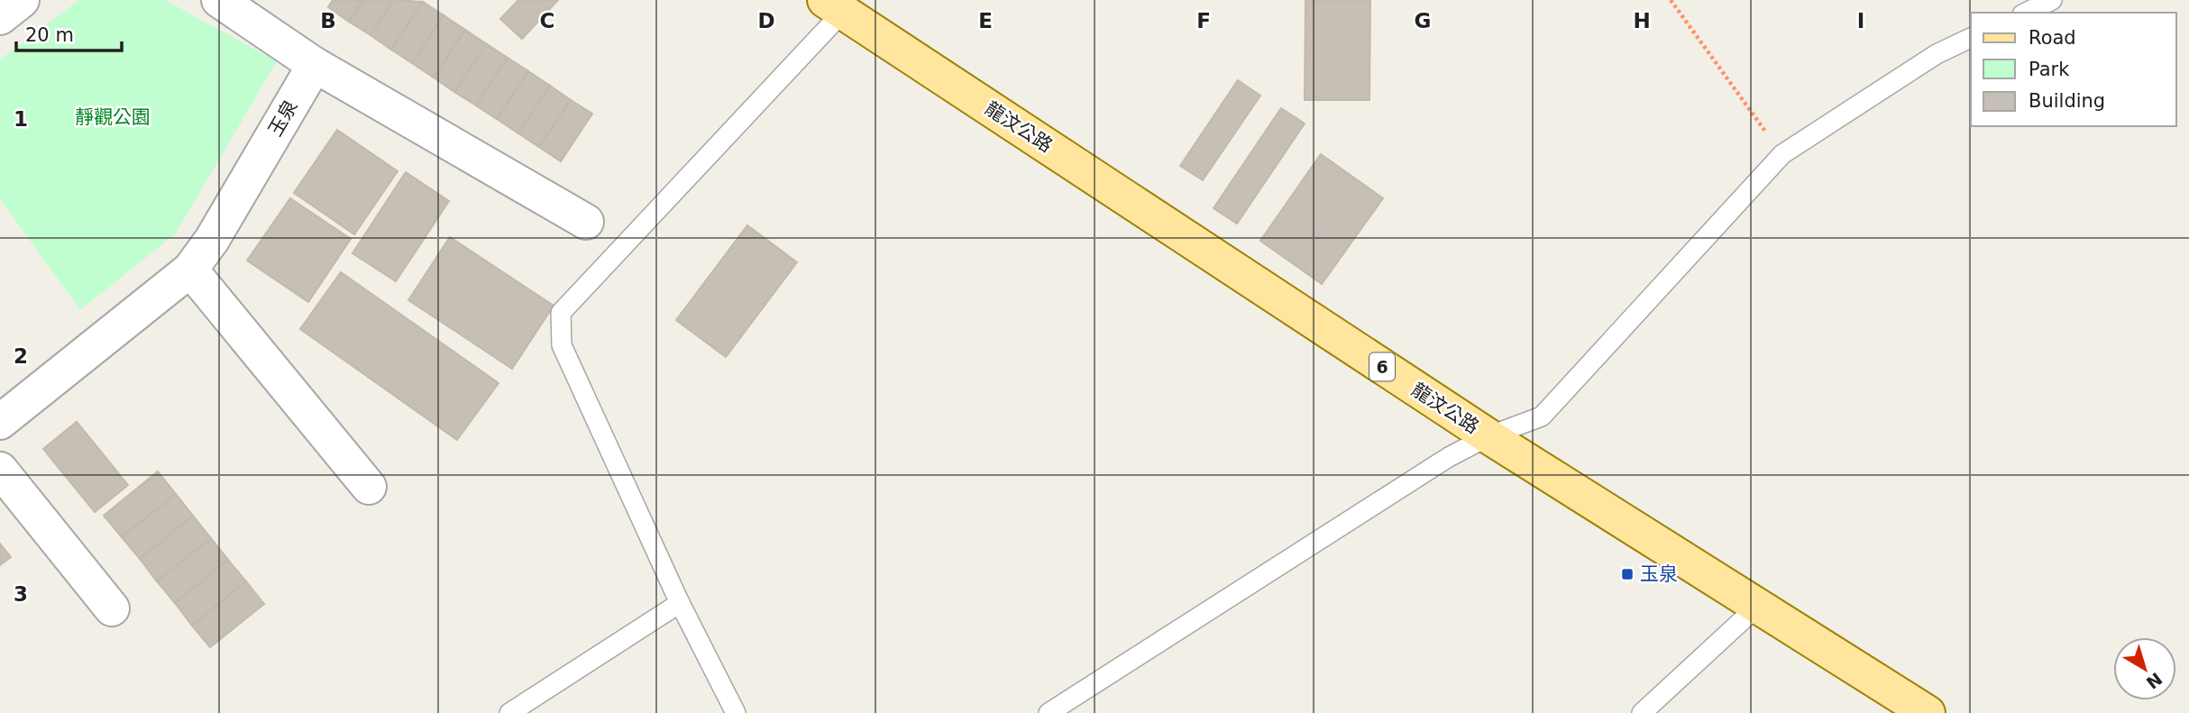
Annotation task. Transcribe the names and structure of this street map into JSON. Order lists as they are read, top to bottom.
{
  "streets": {
    "main road": ["龍汶公路", "6"],
    "street": ["玉泉"]
  },
  "parks": ["靜觀公園"],
  "places": {
    "transit": ["玉泉"]
  },
  "legend": ["Road", "Park", "Building"],
  "scale_bar": "20 m",
  "north": "bottom right",
  "grid": {
    "columns": [
      "B",
      "C",
      "D",
      "E",
      "F",
      "G",
      "H",
      "I"
    ],
    "rows": ["1", "2", "3"]
  }
}
